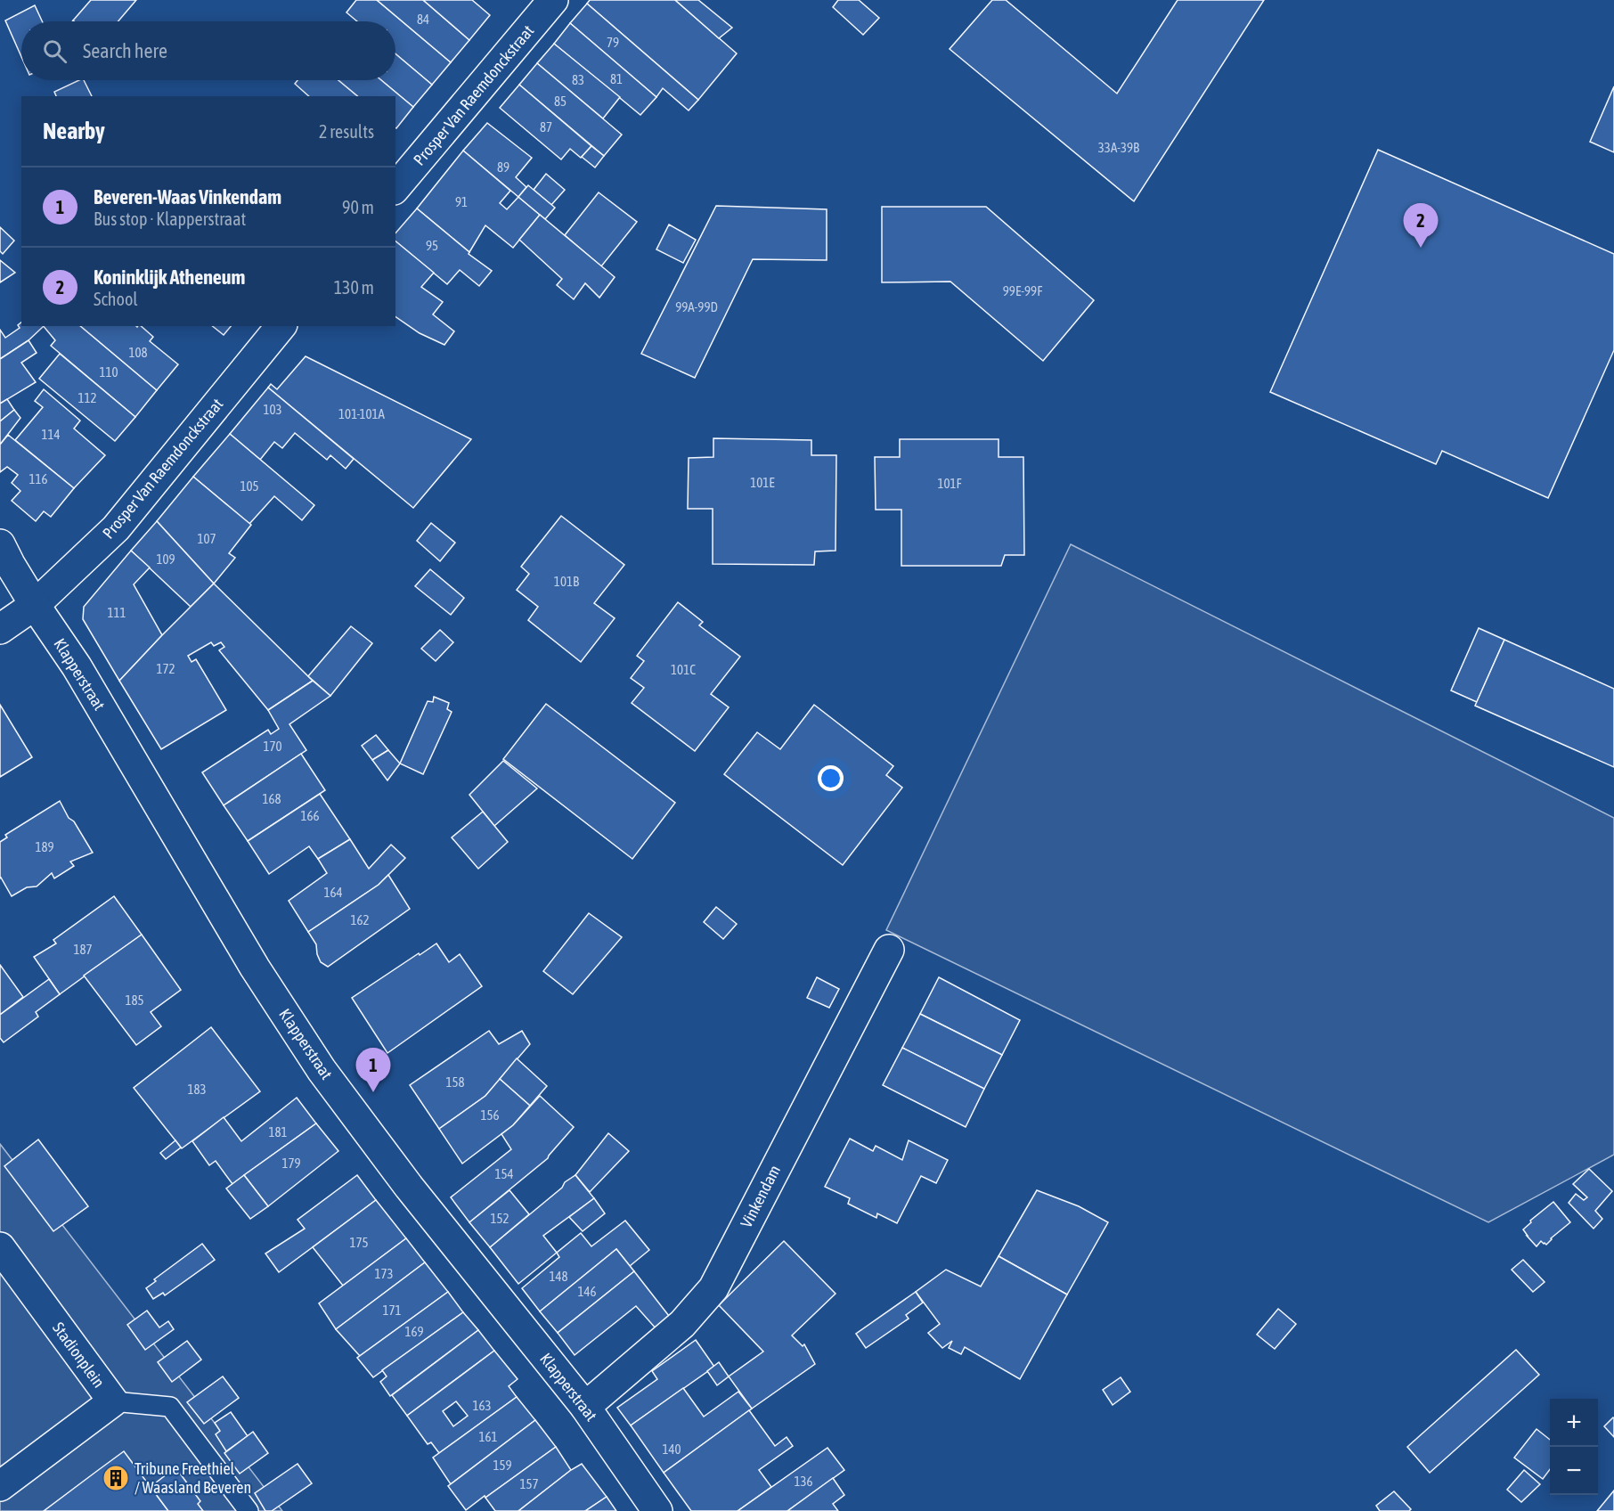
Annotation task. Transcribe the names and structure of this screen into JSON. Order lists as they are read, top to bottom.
{
  "streets": {
    "street": [
      "Prosper Van Raemdonckstraat",
      "Klapperstraat",
      "Vinkendam",
      "Stadionplein"
    ]
  },
  "crossings": [
    ["Prosper Van Raemdonckstraat", "Klapperstraat"],
    ["Klapperstraat", "Vinkendam"]
  ],
  "places": {
    "building": ["Tribune Freethiel / Waasland Beveren"]
  },
  "house_numbers": [
    "84",
    "79",
    "81",
    "83",
    "85",
    "87",
    "33A-39B",
    "89",
    "91",
    "95",
    "99E-99F",
    "99A-99D",
    "108",
    "110",
    "112",
    "103",
    "101-101A",
    "114",
    "116",
    "101E",
    "101F",
    "105",
    "107",
    "109",
    "101B",
    "111",
    "172",
    "101C",
    "170",
    "168",
    "166",
    "189",
    "164",
    "162",
    "187",
    "185",
    "158",
    "183",
    "156",
    "181",
    "179",
    "154",
    "152",
    "175",
    "173",
    "148",
    "146",
    "171",
    "169",
    "163",
    "161",
    "140",
    "159",
    "136",
    "157"
  ],
  "page": {
    "search": "Search here",
    "heading": ["Nearby", "2 results"],
    "list": [
      {
        "mark": "1",
        "name": "Beveren-Waas Vinkendam",
        "note": "Bus stop · Klapperstraat",
        "value": "90 m"
      },
      {
        "mark": "2",
        "name": "Koninklijk Atheneum",
        "note": "School",
        "value": "130 m"
      }
    ],
    "pins": ["2", "1"],
    "map_buttons": ["+", "−"]
  }
}
